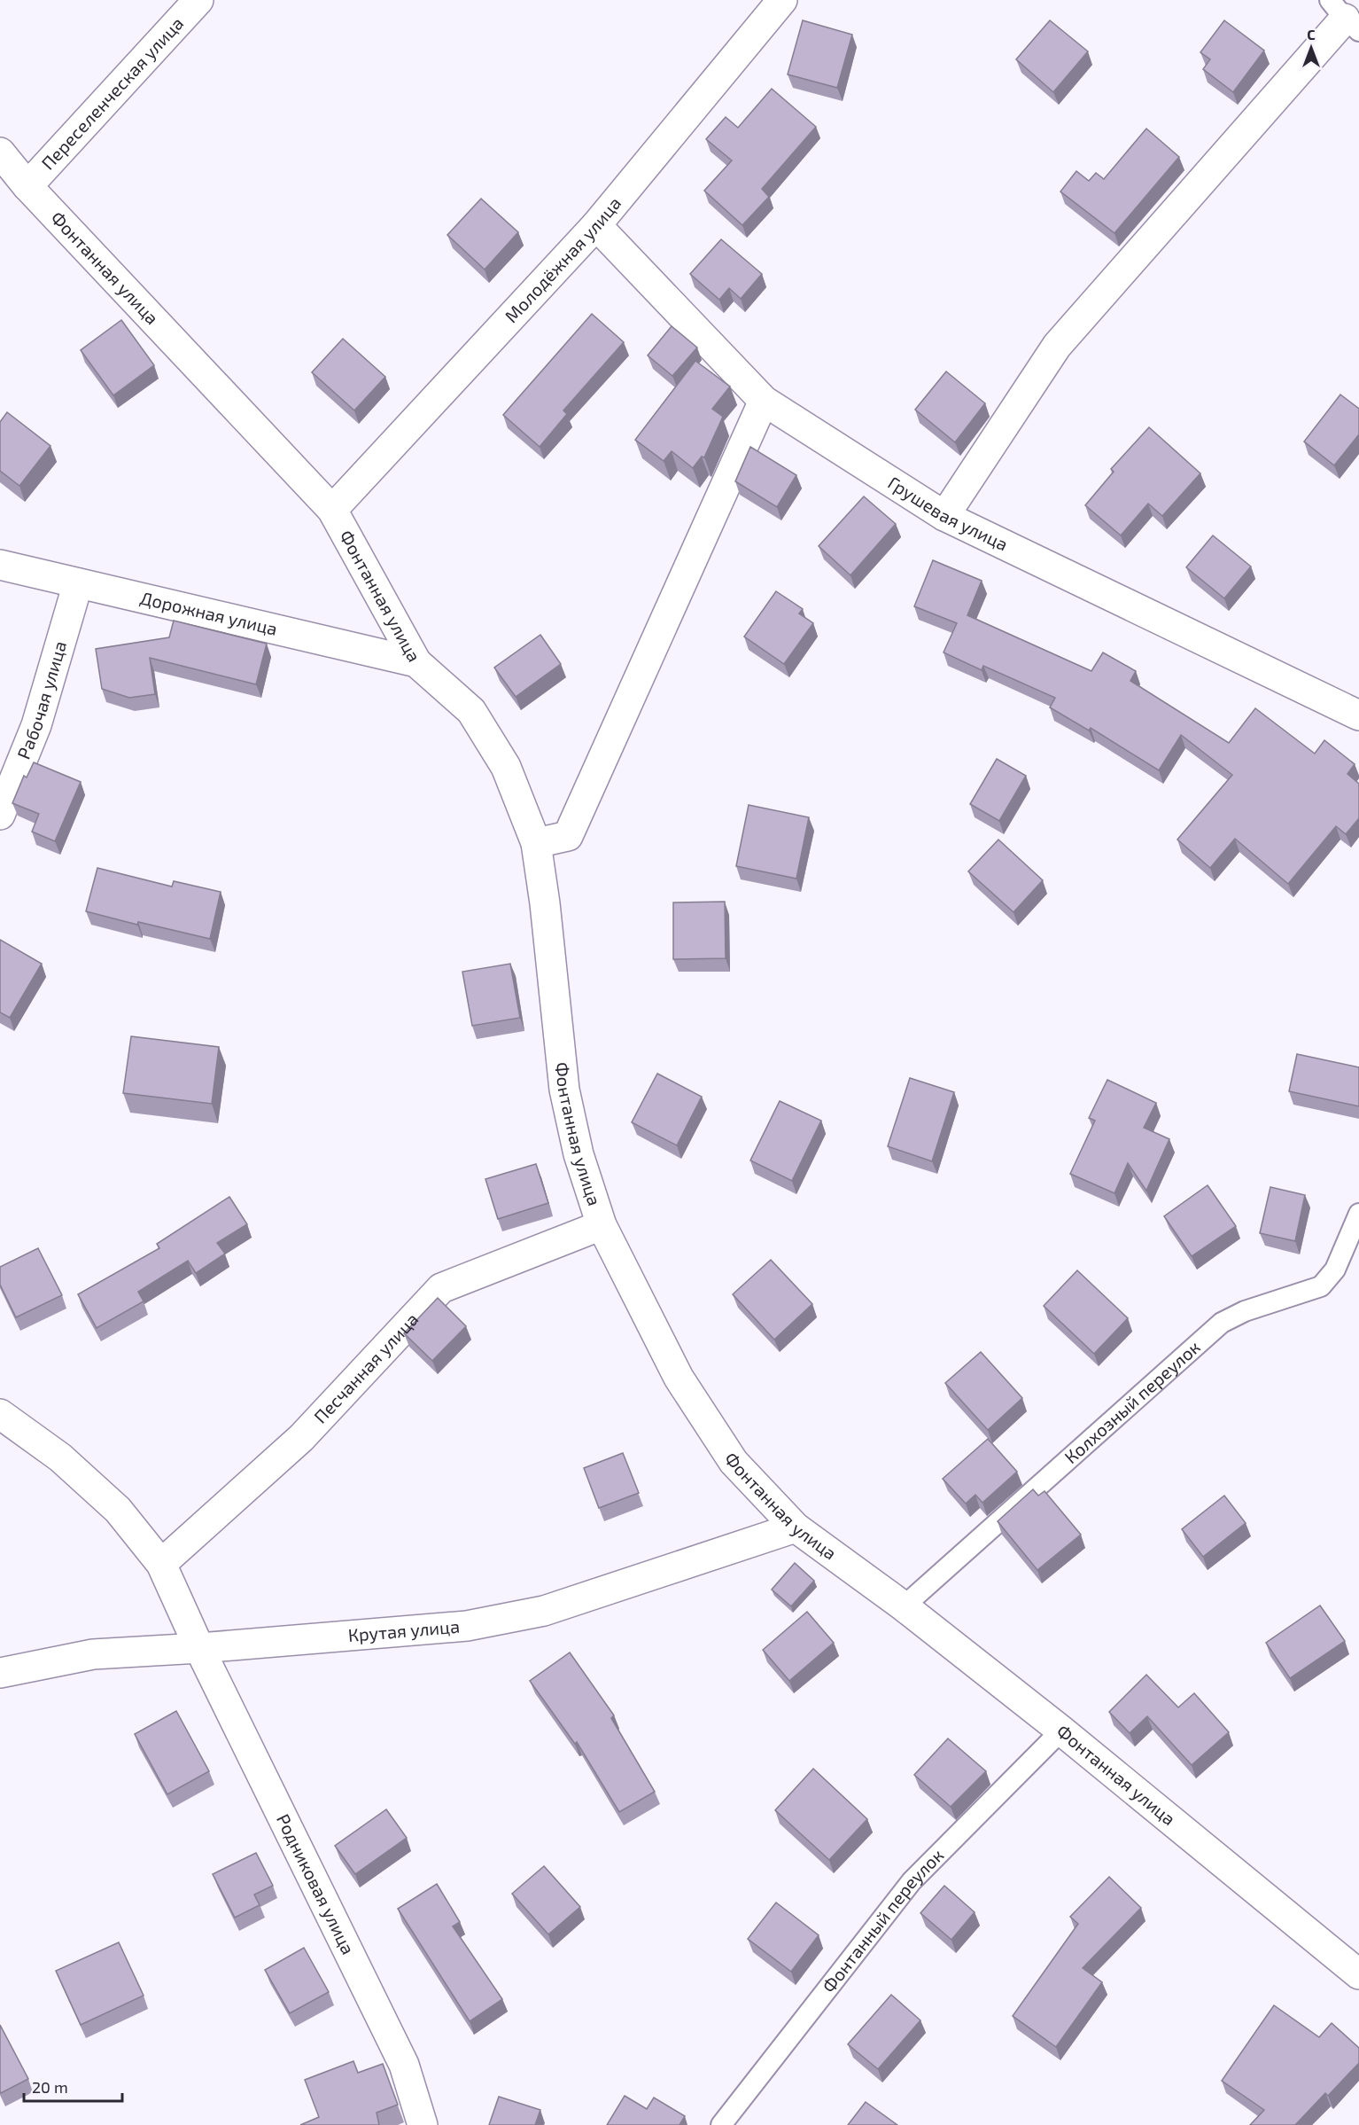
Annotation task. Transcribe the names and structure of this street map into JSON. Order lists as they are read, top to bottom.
{
  "streets": {
    "street": [
      "Переселенческая улица",
      "Молодёжная улица",
      "Фонтанная улица",
      "Грушевая улица",
      "Дорожная улица",
      "Рабочая улица",
      "Песчанная улица",
      "Крутая улица",
      "Родниковая улица"
    ],
    "lane": ["Колхозный переулок", "Фонтанный переулок"]
  },
  "crossings": [
    ["Переселенческая улица", "Фонтанная улица"],
    ["Молодёжная улица", "Фонтанная улица"],
    ["Молодёжная улица", "Грушевая улица"],
    ["Фонтанная улица", "Дорожная улица"],
    ["Фонтанная улица", "Песчанная улица"],
    ["Фонтанная улица", "Колхозный переулок"],
    ["Фонтанная улица", "Крутая улица"],
    ["Фонтанная улица", "Фонтанный переулок"],
    ["Дорожная улица", "Рабочая улица"],
    ["Крутая улица", "Родниковая улица"]
  ],
  "scale_bar": "20 m",
  "north": "top"
}
